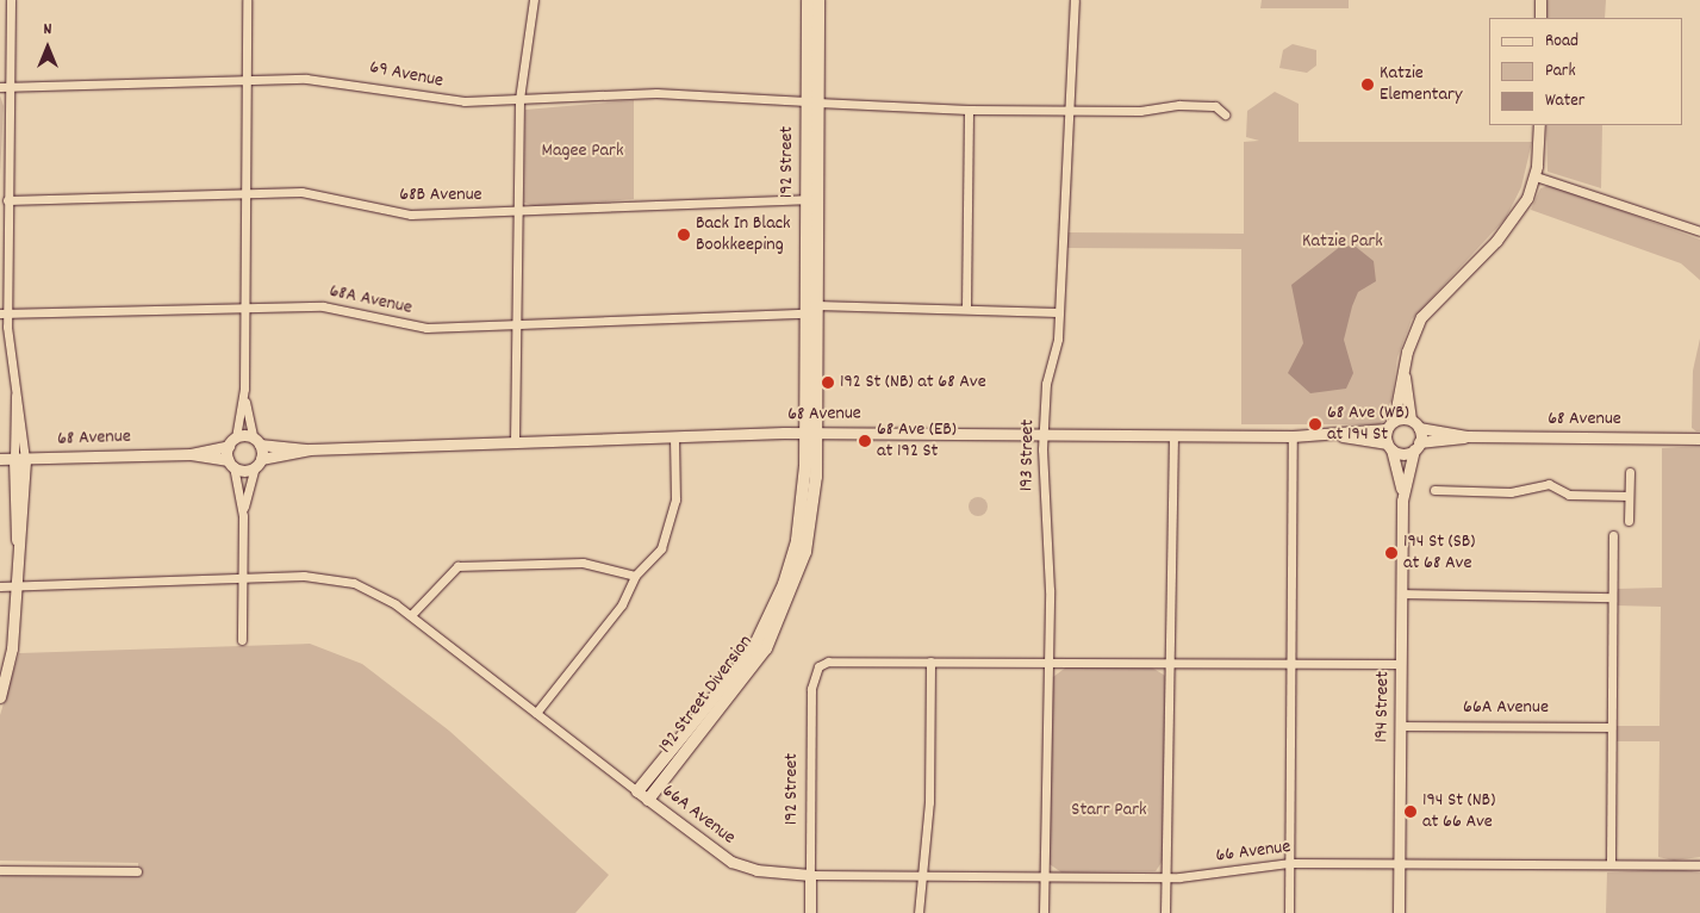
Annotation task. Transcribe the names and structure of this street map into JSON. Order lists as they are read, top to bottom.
{
  "streets": {
    "main road": ["192 Street", "192 Street Diversion"],
    "street": [
      "69 Avenue",
      "68B Avenue",
      "68A Avenue",
      "68 Avenue",
      "193 Street",
      "194 Street",
      "66A Avenue",
      "66 Avenue"
    ]
  },
  "crossings": [
    ["69 Avenue", "192 Street"],
    ["69 Avenue", "193 Street"],
    ["192 Street", "68B Avenue"],
    ["192 Street", "68A Avenue"],
    ["192 Street", "68 Avenue"],
    ["192 Street", "192 Street Diversion"],
    ["192 Street", "66A Avenue"],
    ["192 Street", "66 Avenue"],
    ["68 Avenue", "193 Street"],
    ["68 Avenue", "192 Street Diversion"],
    ["68 Avenue", "194 Street"],
    ["193 Street", "66 Avenue"],
    ["192 Street Diversion", "66A Avenue"],
    ["194 Street", "66A Avenue"],
    ["194 Street", "66 Avenue"],
    ["66A Avenue", "66 Avenue"]
  ],
  "parks": ["Magee Park", "Katzie Park", "Starr Park"],
  "places": [
    "Katzie Elementary",
    "Back In Black Bookkeeping",
    "192 St (NB) at 68 Ave",
    "68 Ave (WB) at 194 St",
    "68 Ave (EB) at 192 St",
    "194 St (SB) at 68 Ave",
    "194 St (NB) at 66 Ave"
  ],
  "legend": ["Road", "Park", "Water"],
  "north": "top"
}
